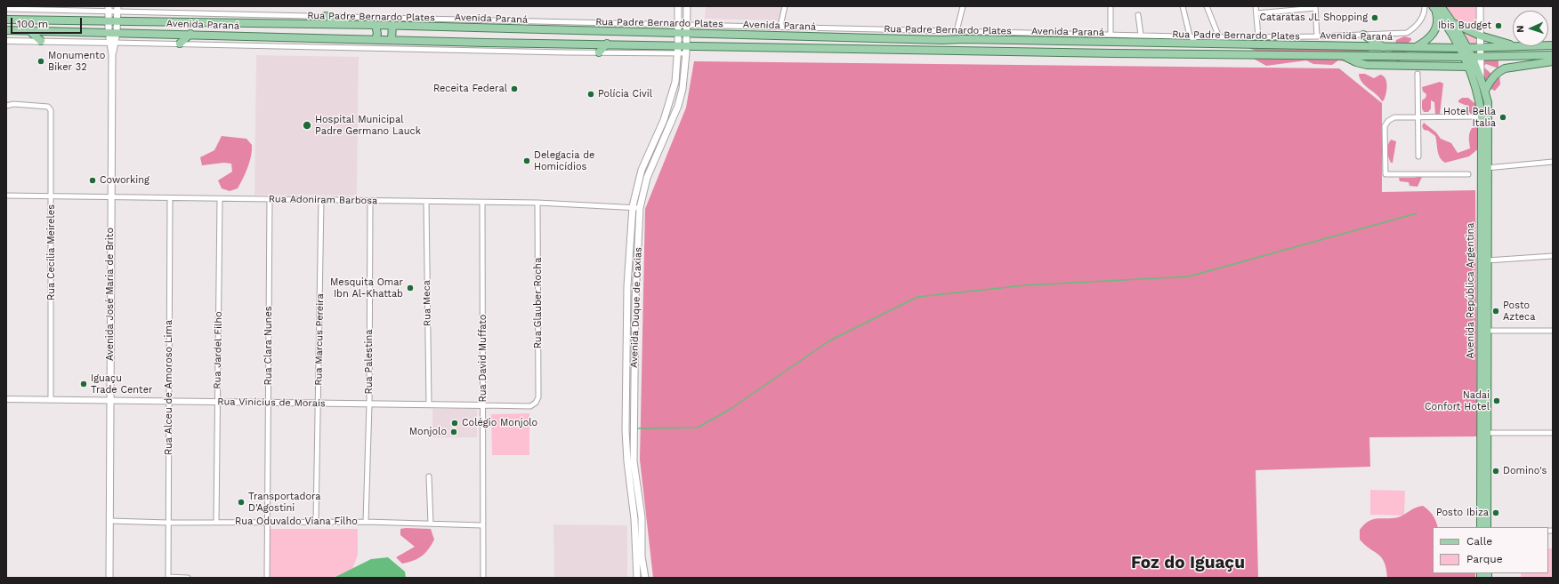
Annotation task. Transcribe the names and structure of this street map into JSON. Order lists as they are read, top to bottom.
{
  "streets": {
    "main road": [
      "Avenida Paraná",
      "Avenida República Argentina",
      "Avenida José Maria de Brito",
      "Avenida Duque de Caxias"
    ],
    "street": [
      "Rua Padre Bernardo Plates",
      "Rua Adoniram Barbosa",
      "Rua Cecília Meireles",
      "Rua Meca",
      "Rua Glauber Rocha",
      "Rua Marcus Pereira",
      "Rua Clara Nunes",
      "Rua Jardel Filho",
      "Rua David Muffato",
      "Rua Palestina",
      "Rua Alceu de Amoroso Lima",
      "Rua Vinícius de Morais",
      "Rua Oduvaldo Viana Filho"
    ]
  },
  "crossings": [
    ["Rua Padre Bernardo Plates", "Avenida José Maria de Brito"],
    ["Rua Padre Bernardo Plates", "Avenida Duque de Caxias"],
    ["Avenida Paraná", "Avenida República Argentina"],
    ["Avenida Paraná", "Avenida José Maria de Brito"],
    ["Avenida Paraná", "Avenida Duque de Caxias"],
    ["Rua Adoniram Barbosa", "Rua Cecília Meireles"],
    ["Rua Adoniram Barbosa", "Avenida José Maria de Brito"],
    ["Rua Adoniram Barbosa", "Rua Meca"],
    ["Rua Adoniram Barbosa", "Rua Glauber Rocha"],
    ["Rua Adoniram Barbosa", "Avenida Duque de Caxias"],
    ["Rua Adoniram Barbosa", "Rua Marcus Pereira"],
    ["Rua Adoniram Barbosa", "Rua Clara Nunes"],
    ["Rua Adoniram Barbosa", "Rua Jardel Filho"],
    ["Rua Adoniram Barbosa", "Rua David Muffato"],
    ["Rua Adoniram Barbosa", "Rua Palestina"],
    ["Rua Adoniram Barbosa", "Rua Alceu de Amoroso Lima"],
    ["Rua Cecília Meireles", "Rua Vinícius de Morais"],
    ["Avenida José Maria de Brito", "Rua Vinícius de Morais"],
    ["Avenida José Maria de Brito", "Rua Oduvaldo Viana Filho"],
    ["Rua Meca", "Rua Vinícius de Morais"],
    ["Rua Glauber Rocha", "Rua Vinícius de Morais"],
    ["Rua Marcus Pereira", "Rua Vinícius de Morais"],
    ["Rua Marcus Pereira", "Rua Oduvaldo Viana Filho"],
    ["Rua Clara Nunes", "Rua Vinícius de Morais"],
    ["Rua Clara Nunes", "Rua Oduvaldo Viana Filho"],
    ["Rua Jardel Filho", "Rua Vinícius de Morais"],
    ["Rua Jardel Filho", "Rua Oduvaldo Viana Filho"],
    ["Rua David Muffato", "Rua Vinícius de Morais"],
    ["Rua David Muffato", "Rua Oduvaldo Viana Filho"],
    ["Rua Palestina", "Rua Vinícius de Morais"],
    ["Rua Palestina", "Rua Oduvaldo Viana Filho"],
    ["Rua Alceu de Amoroso Lima", "Rua Vinícius de Morais"],
    ["Rua Alceu de Amoroso Lima", "Rua Oduvaldo Viana Filho"]
  ],
  "districts": ["Foz do Iguaçu"],
  "places": [
    "Cataratas JL Shopping",
    "Ibis Budget",
    "Monumento Biker 32",
    "Receita Federal",
    "Polícia Civil",
    "Hotel Bella Italia",
    "Hospital Municipal Padre Germano Lauck",
    "Delegacia de Homicídios",
    "Coworking",
    "Mesquita Omar Ibn Al-Khattab",
    "Posto Azteca",
    "Iguaçu Trade Center",
    "Nadai Confort Hotel",
    "Colégio Monjolo",
    "Monjolo",
    "Domino's",
    "Transportadora D'Agostini",
    "Posto Ibiza"
  ],
  "legend": ["Calle", "Parque"],
  "scale_bar": "100 m",
  "north": "left"
}
